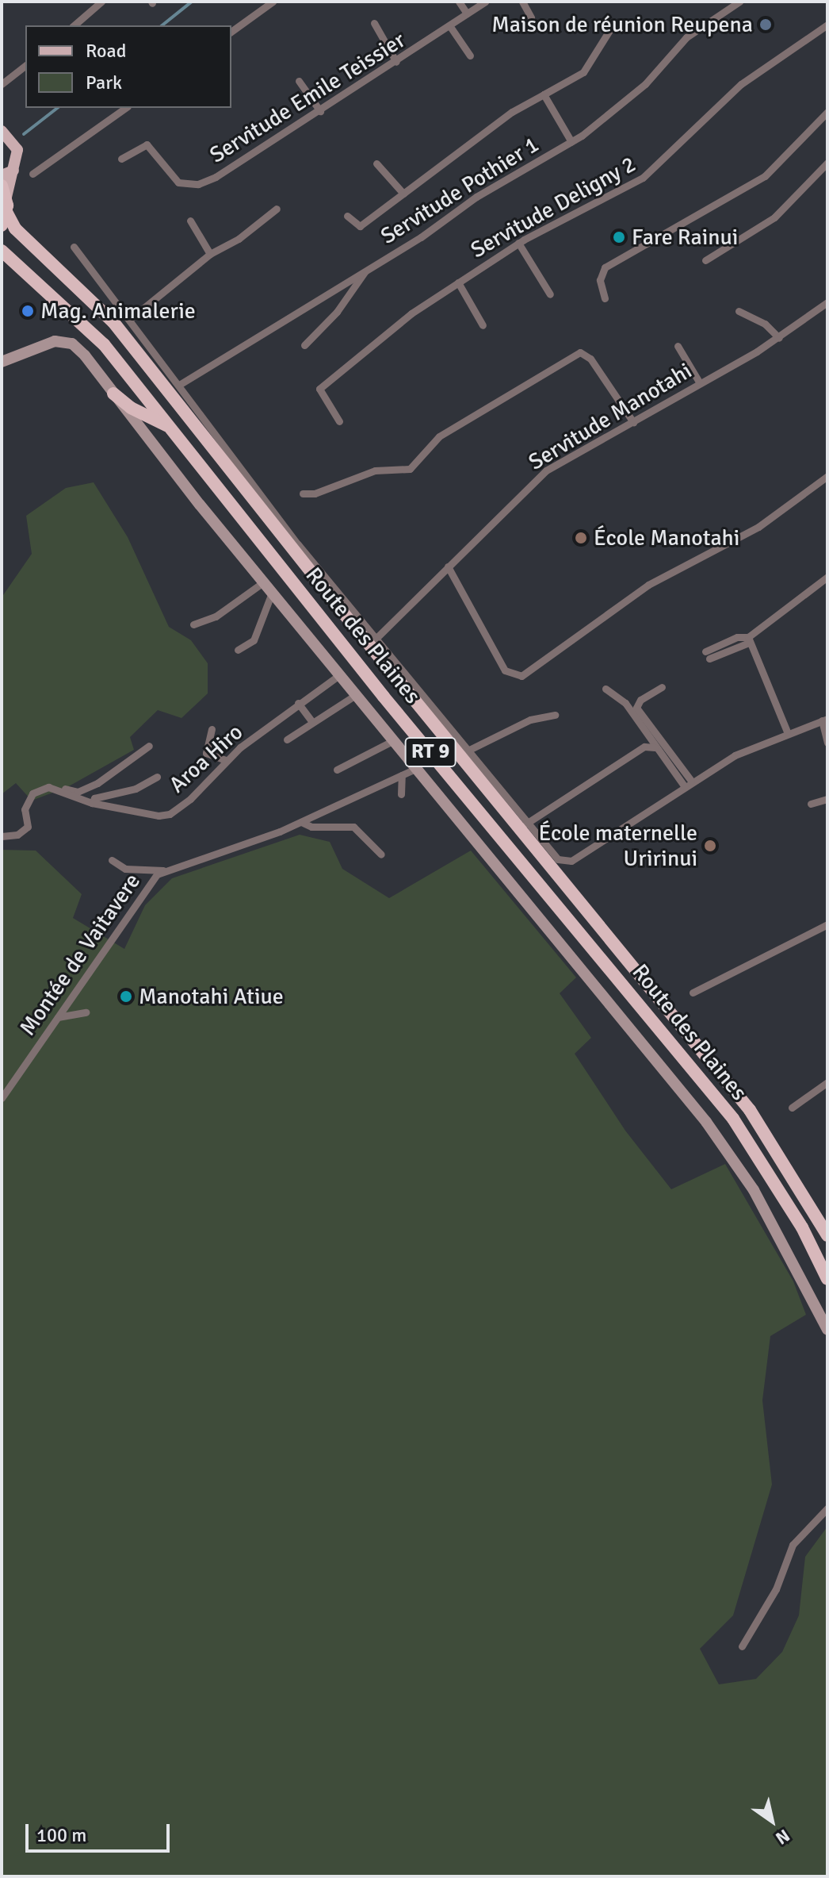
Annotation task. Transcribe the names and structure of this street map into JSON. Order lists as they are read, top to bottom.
{
  "streets": {
    "highway": ["Route des Plaines", "RT 9"],
    "street": [
      "Servitude Emile Teissier",
      "Servitude Pothier 1",
      "Servitude Deligny 2",
      "Servitude Manotahi",
      "Aroa Hiro",
      "Montée de Vaitavere"
    ]
  },
  "crossings": [
    ["Route des Plaines", "Aroa Hiro"],
    ["Route des Plaines", "Montée de Vaitavere"]
  ],
  "places": [
    "Maison de réunion Reupena",
    "Fare Rainui",
    "Mag. Animalerie",
    "École Manotahi",
    "École maternelle Uririnui",
    "Manotahi Atiue"
  ],
  "legend": ["Road", "Park"],
  "scale_bar": "100 m",
  "north": "bottom right"
}
